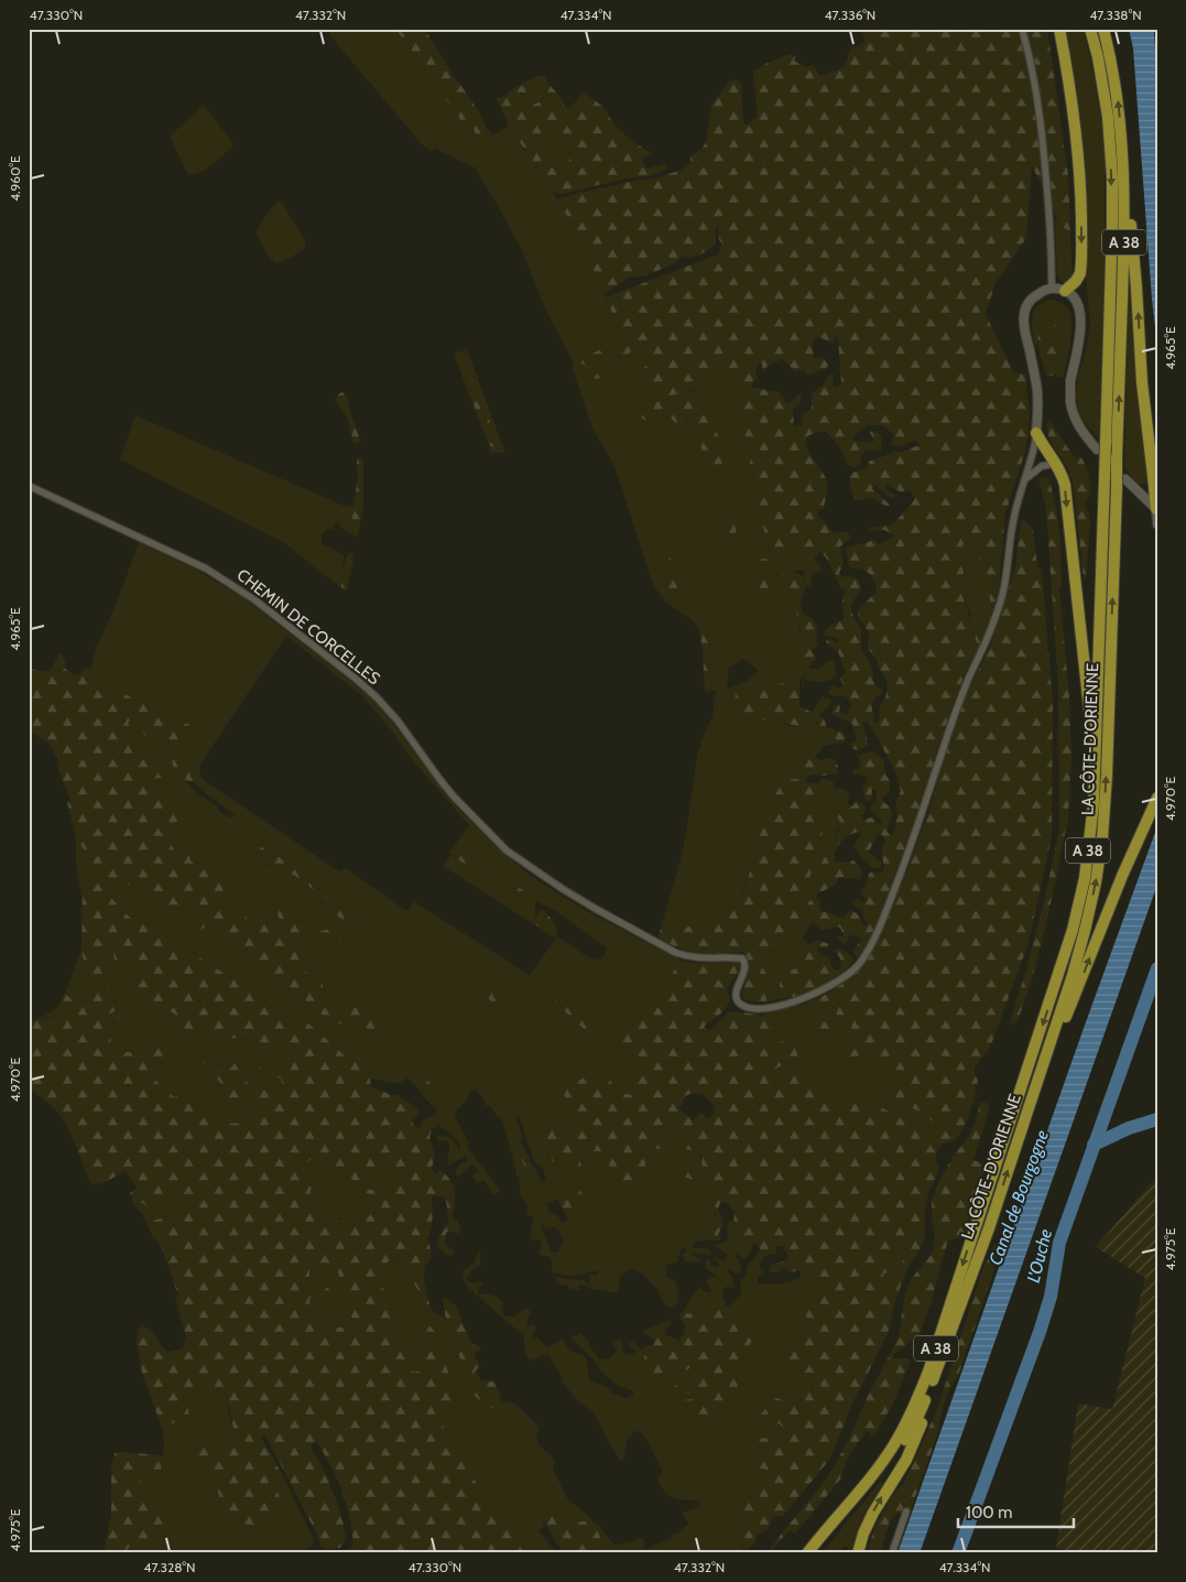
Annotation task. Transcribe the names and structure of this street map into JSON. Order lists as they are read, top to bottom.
{
  "streets": {
    "highway": ["A 38", "LA CÔTE-D'ORIENNE"],
    "street": ["CHEMIN DE CORCELLES"]
  },
  "water": ["Canal de Bourgogne", "L'Ouche"],
  "scale_bar": "100 m",
  "coordinates": [
    "47.330°N",
    "47.332°N",
    "47.334°N",
    "47.336°N",
    "47.338°N",
    "4.960°E",
    "4.965°E",
    "4.970°E",
    "4.975°E",
    "47.328°N"
  ]
}
